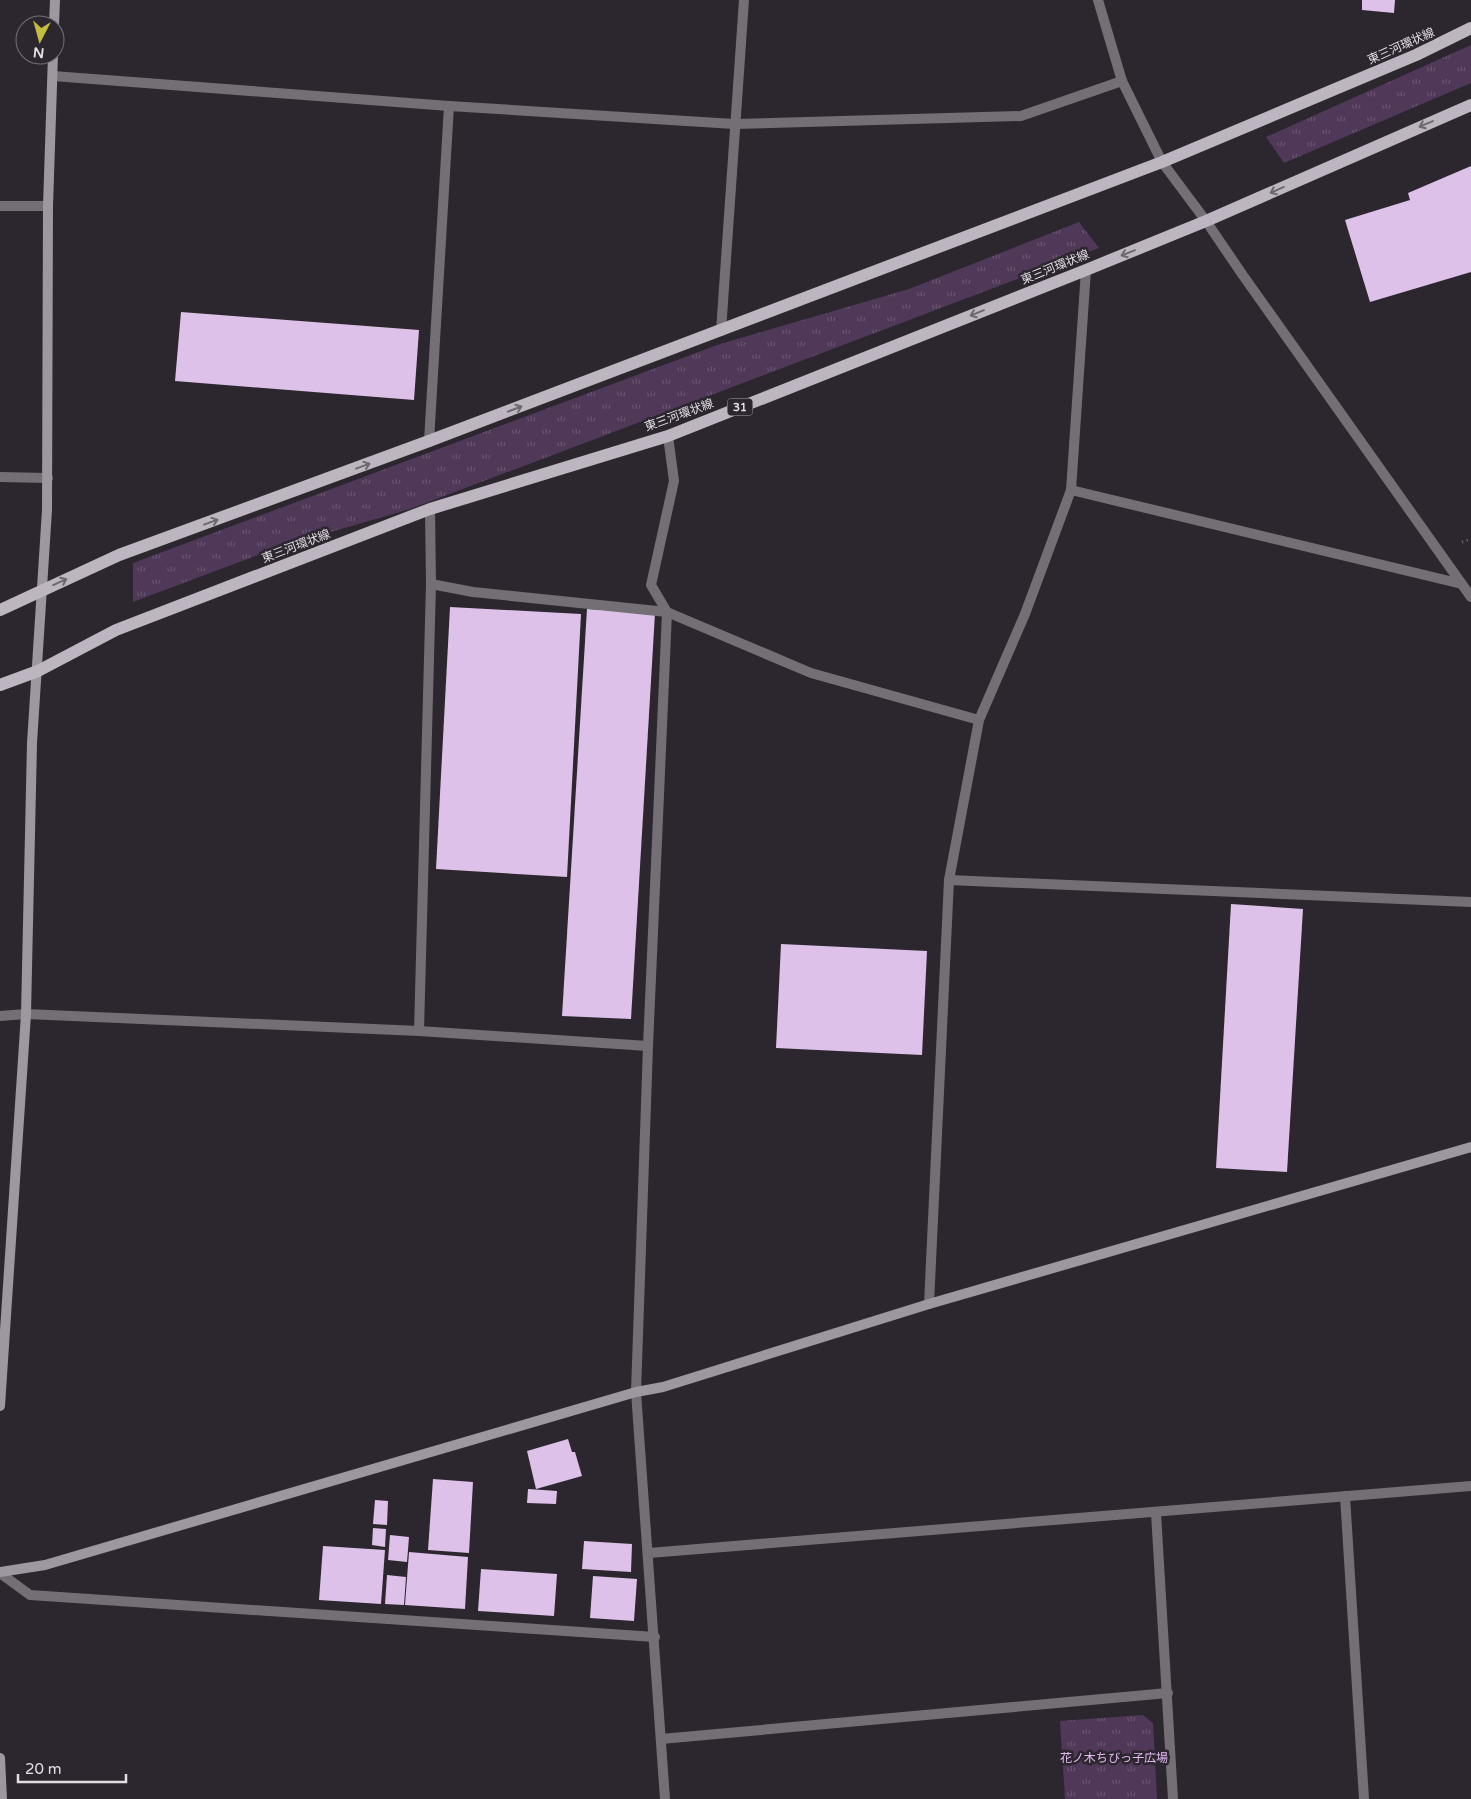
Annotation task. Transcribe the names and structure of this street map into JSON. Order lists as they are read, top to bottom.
{
  "streets": {
    "main road": ["東三河環状線", "31"]
  },
  "parks": ["花ノ木ちびっ子広場"],
  "scale_bar": "20 m",
  "north": "bottom"
}
